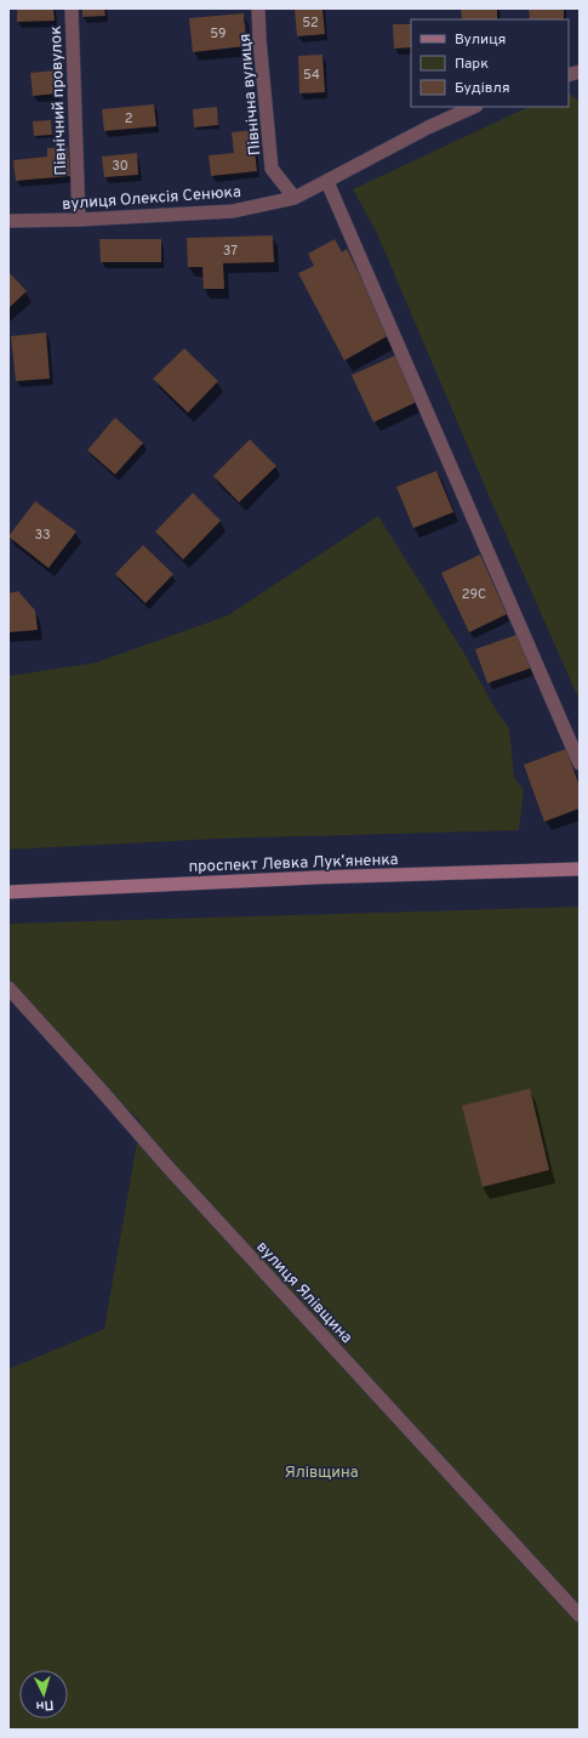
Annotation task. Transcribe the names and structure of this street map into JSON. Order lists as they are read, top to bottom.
{
  "streets": {
    "main road": ["проспект Левка Лукʼяненка"],
    "street": [
      "Північна вулиця",
      "Північний провулок",
      "вулиця Олексія Сенюка",
      "вулиця Ялівщина"
    ]
  },
  "crossings": [
    ["Північна вулиця", "вулиця Олексія Сенюка"],
    ["Північний провулок", "вулиця Олексія Сенюка"]
  ],
  "parks": ["Ялівщина"],
  "house_numbers": [
    "52",
    "59",
    "54",
    "2",
    "30",
    "37",
    "33",
    "29С"
  ],
  "legend": ["Вулиця", "Парк", "Будівля"],
  "north": "bottom"
}
